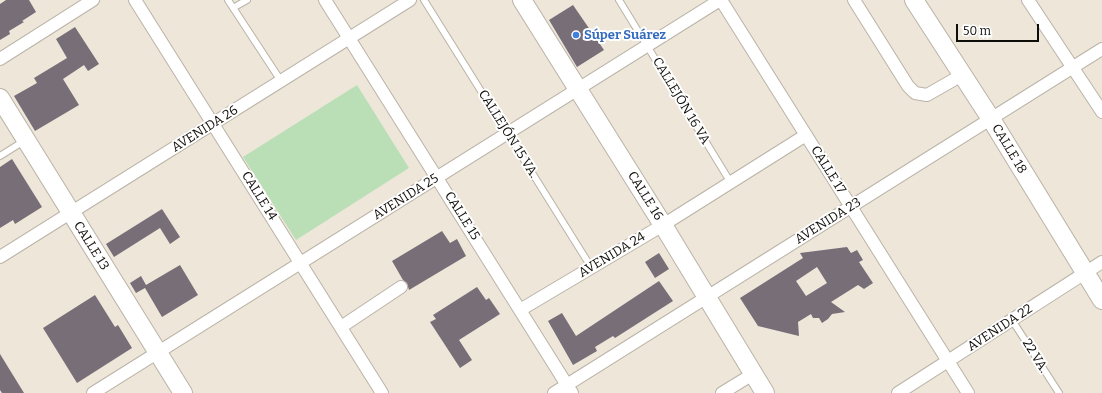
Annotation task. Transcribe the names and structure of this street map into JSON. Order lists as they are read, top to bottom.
{
  "streets": {
    "street": [
      "AVENIDA 26",
      "CALLE 18",
      "CALLE 17",
      "CALLE 14",
      "CALLE 16",
      "AVENIDA 25",
      "CALLE 15",
      "AVENIDA 23",
      "CALLE 13",
      "AVENIDA 24",
      "AVENIDA 22"
    ],
    "lane": ["CALLEJÓN 16 VA", "CALLEJÓN 15 VA.", "22 VA."]
  },
  "crossings": [
    ["CALLEJÓN 16 VA", "AVENIDA 25"],
    ["CALLEJÓN 16 VA", "AVENIDA 24"],
    ["AVENIDA 26", "CALLE 14"],
    ["AVENIDA 26", "CALLE 15"],
    ["AVENIDA 26", "CALLE 13"],
    ["CALLEJÓN 15 VA.", "AVENIDA 25"],
    ["CALLEJÓN 15 VA.", "AVENIDA 24"],
    ["CALLE 18", "AVENIDA 23"],
    ["CALLE 18", "AVENIDA 22"],
    ["CALLE 17", "AVENIDA 25"],
    ["CALLE 17", "AVENIDA 23"],
    ["CALLE 17", "AVENIDA 24"],
    ["CALLE 17", "AVENIDA 22"],
    ["CALLE 14", "AVENIDA 25"],
    ["CALLE 16", "AVENIDA 25"],
    ["CALLE 16", "AVENIDA 23"],
    ["CALLE 16", "AVENIDA 24"],
    ["AVENIDA 25", "CALLE 15"],
    ["AVENIDA 25", "CALLE 13"],
    ["CALLE 15", "AVENIDA 23"],
    ["CALLE 15", "AVENIDA 24"],
    ["AVENIDA 22", "22 VA."]
  ],
  "places": ["Súper Suárez"],
  "scale_bar": "50 m"
}
